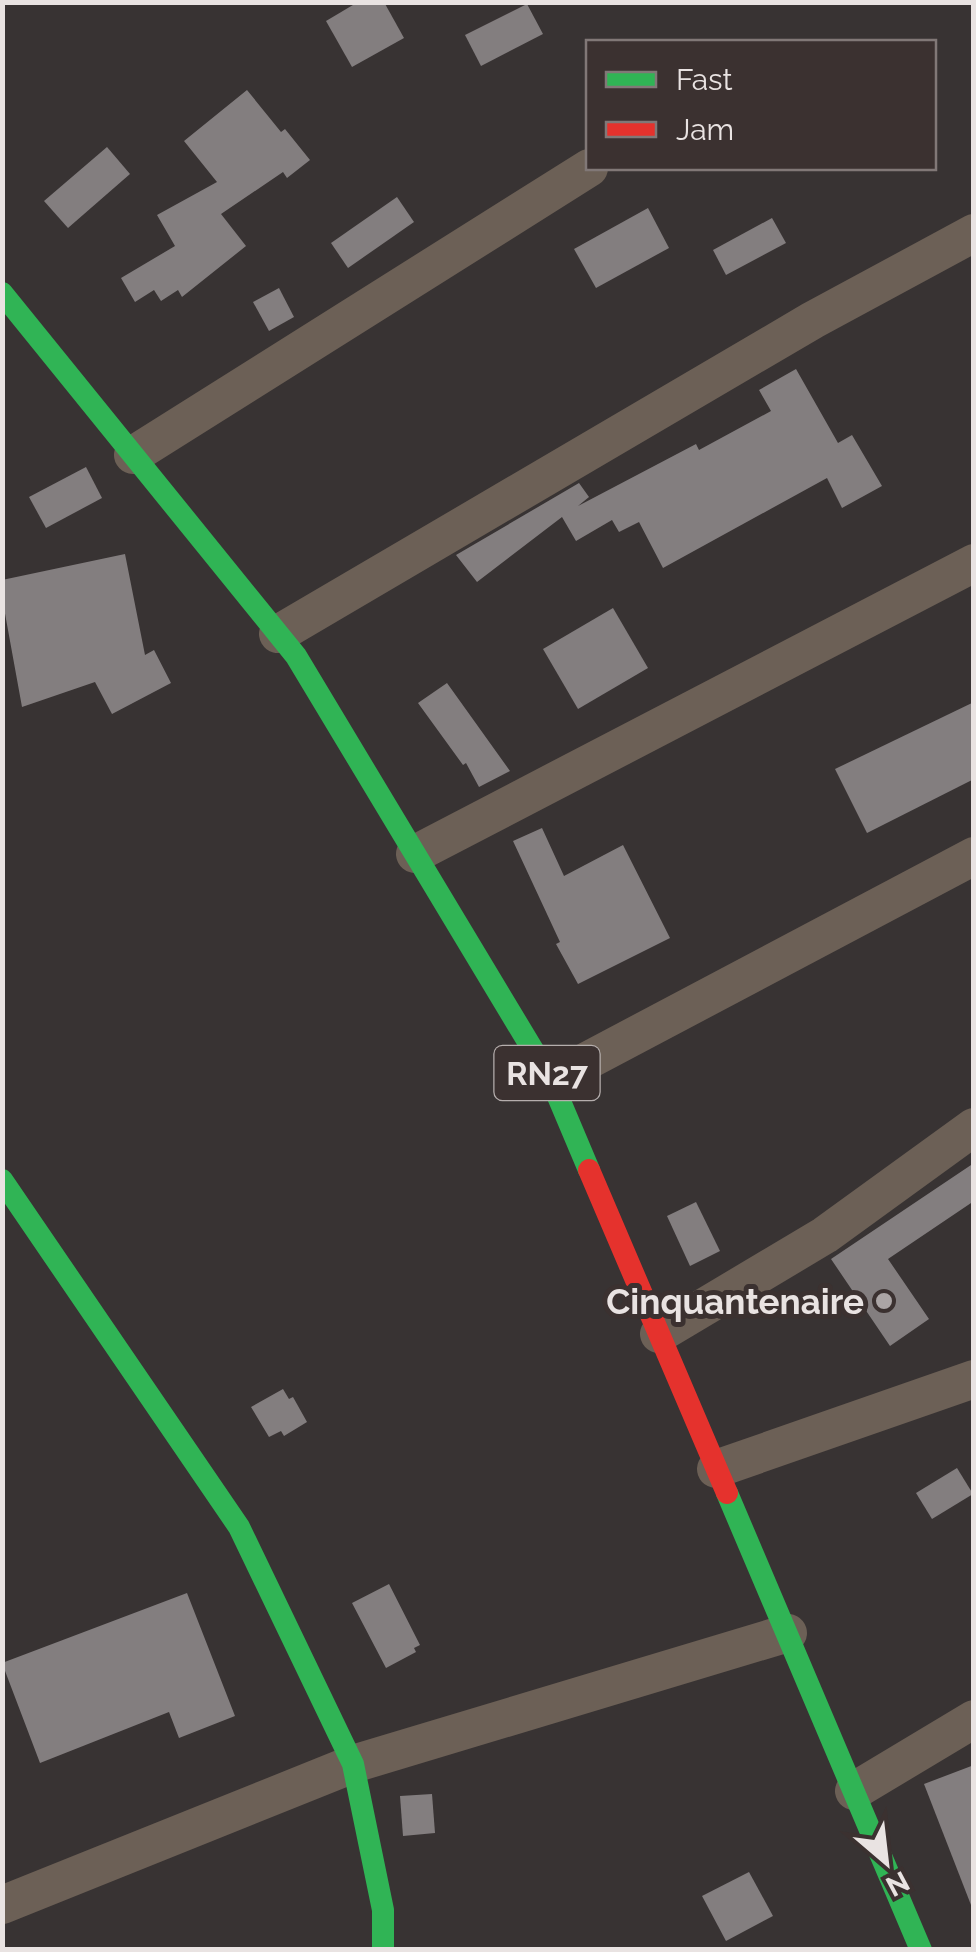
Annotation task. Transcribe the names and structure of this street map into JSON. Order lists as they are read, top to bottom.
{
  "streets": {
    "main road": ["RN27"]
  },
  "places": ["Cinquantenaire"],
  "legend": ["Fast", "Jam"],
  "north": "bottom right"
}
